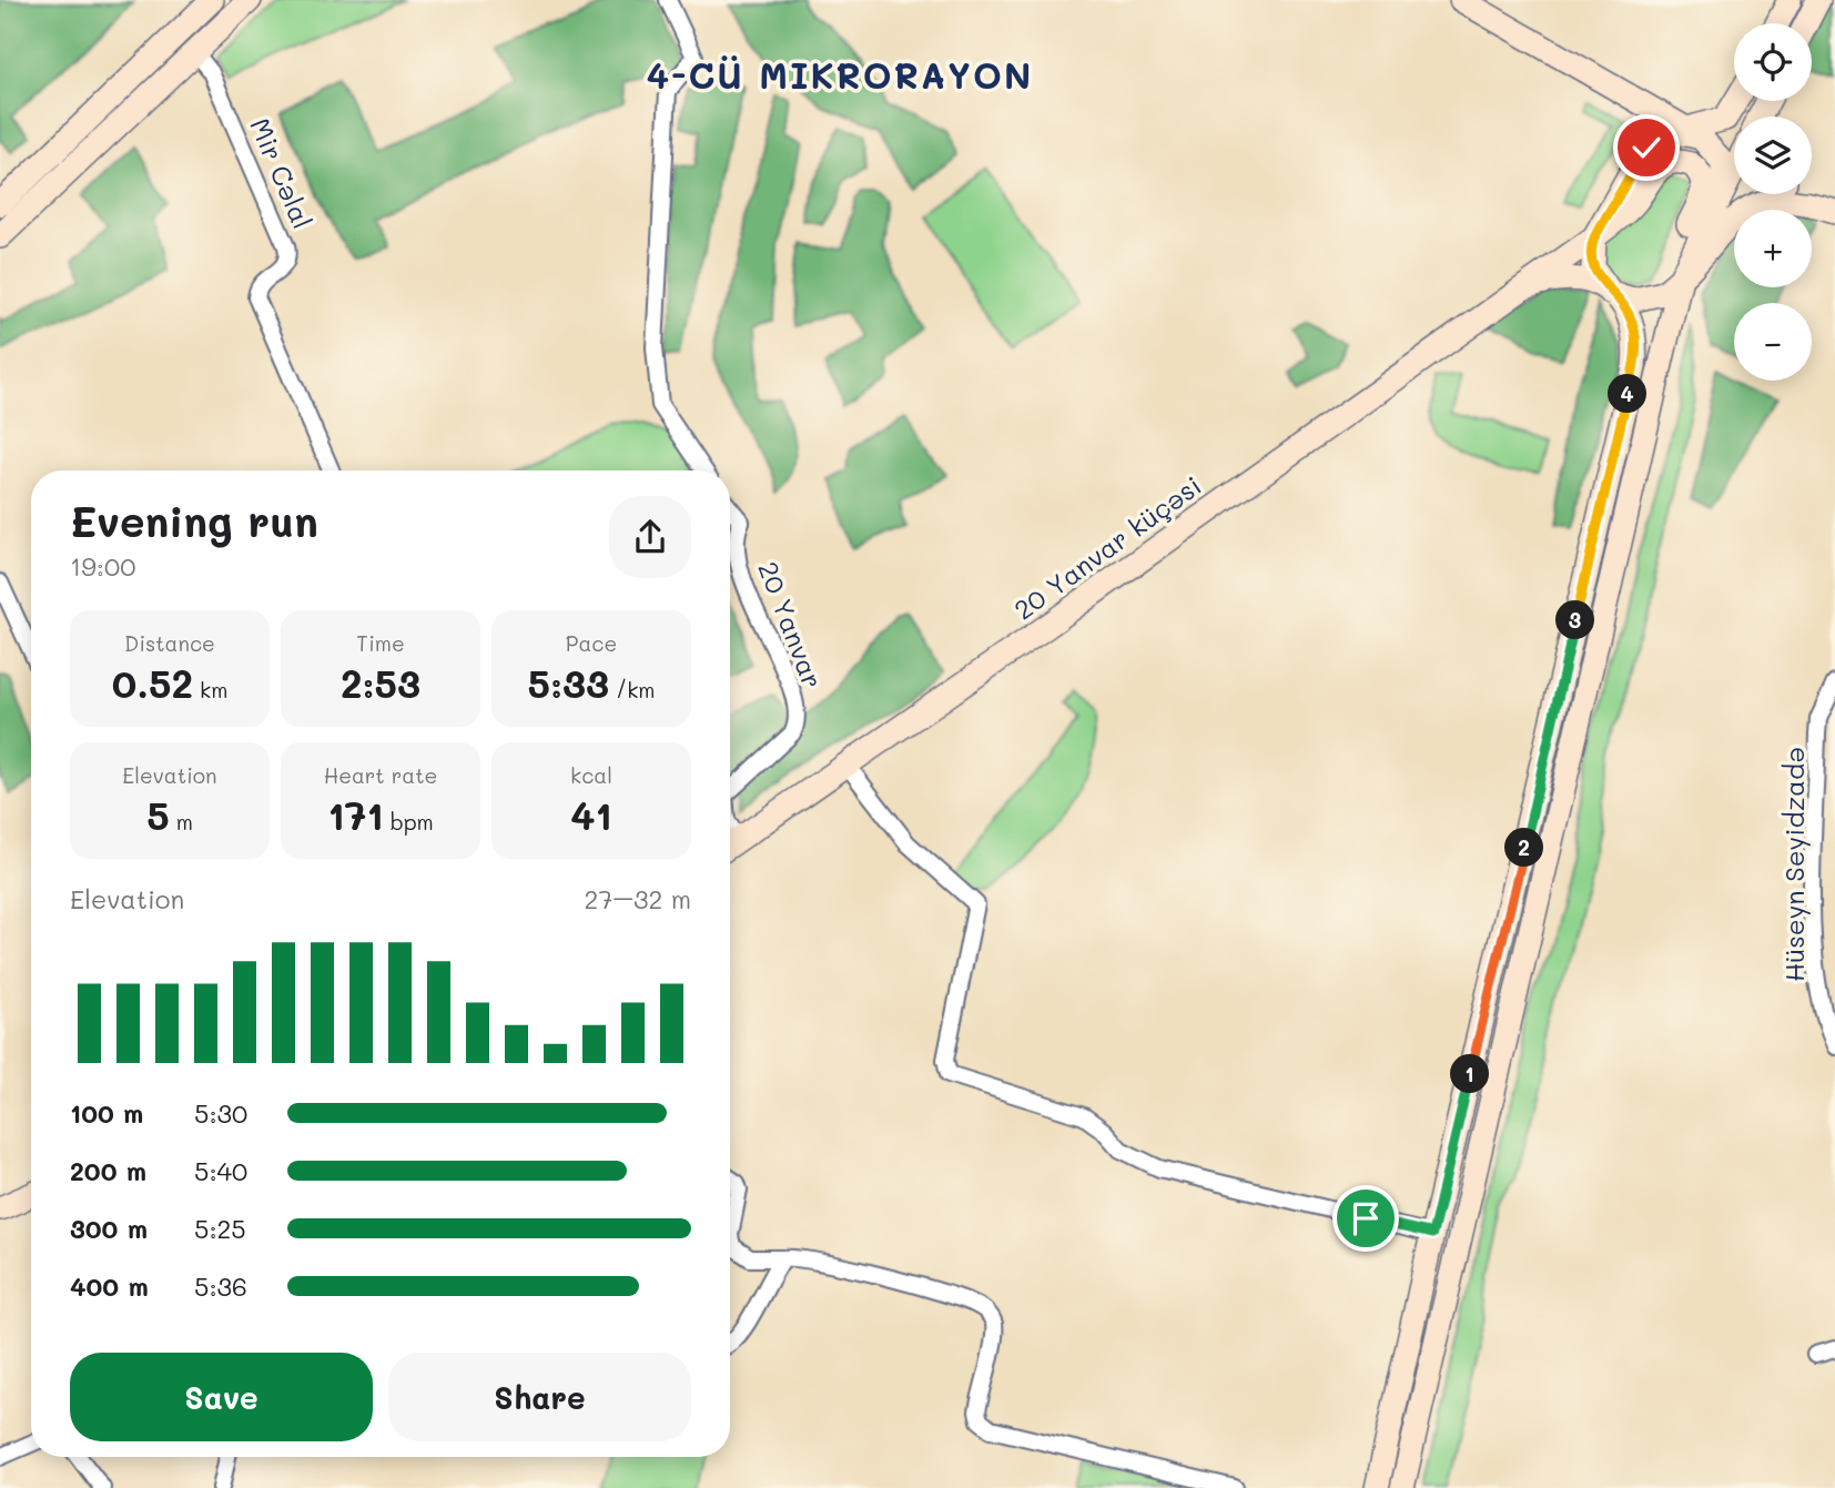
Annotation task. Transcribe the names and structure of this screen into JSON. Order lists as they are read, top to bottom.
{
  "streets": {
    "street": [
      "Mir Cəlal",
      "20 Yanvar küçəsi",
      "20 Yanvar",
      "Hüseyn Seyidzadə"
    ]
  },
  "districts": ["4-CÜ MIKRORAYON"],
  "page": {
    "map_buttons": ["+", "−"],
    "pins": [
      "4",
      "3",
      "2",
      "1"
    ],
    "heading": ["Evening run", "19:00"],
    "stats": [
      ["Distance", "0.52 km"],
      ["Time", "2:53"],
      ["Pace", "5:33 /km"],
      ["Elevation", "5 m"],
      ["Heart rate", "171 bpm"],
      ["kcal", "41"]
    ],
    "chart": ["Elevation", "27–32 m"],
    "list": [
      {
        "name": "100 m",
        "note": "5:30"
      },
      {
        "name": "200 m",
        "note": "5:40"
      },
      {
        "name": "300 m",
        "note": "5:25"
      },
      {
        "name": "400 m",
        "note": "5:36"
      }
    ],
    "buttons": ["Save", "Share"]
  }
}
